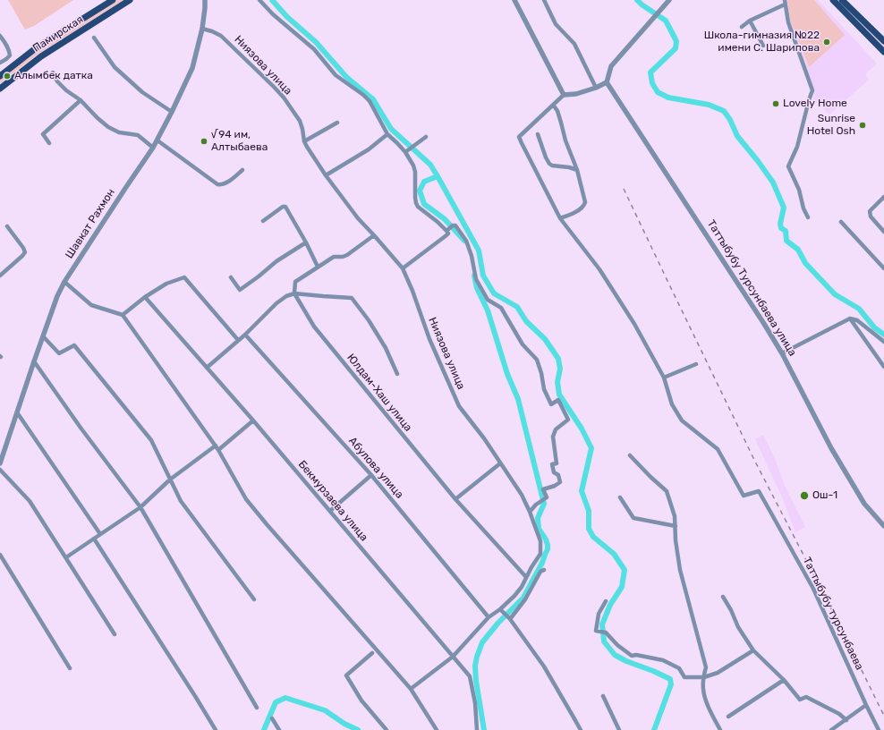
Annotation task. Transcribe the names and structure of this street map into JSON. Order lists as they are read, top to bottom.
{
  "streets": {
    "main road": ["Памирская"],
    "street": [
      "Ниязова улица",
      "Шавкат Рахмон",
      "Таттыбубу Турсунбаева улица",
      "Юлдам-Хаш улица",
      "Абулова улица",
      "Бекмурзаева улица",
      "Таттыбубу турсунбаева"
    ]
  },
  "crossings": [
    ["Ниязова улица", "Шавкат Рахмон"],
    ["Ниязова улица", "Юлдам-Хаш улица"],
    ["Ниязова улица", "Абулова улица"],
    ["Ниязова улица", "Бекмурзаева улица"]
  ],
  "places": [
    "Школа-гимназия №22 имени С. Шарипова",
    "Алымбек датка",
    "Lovely Home",
    "Sunrise Hotel Osh",
    "√94 им, Алтыбаева",
    "Ош-1"
  ]
}
